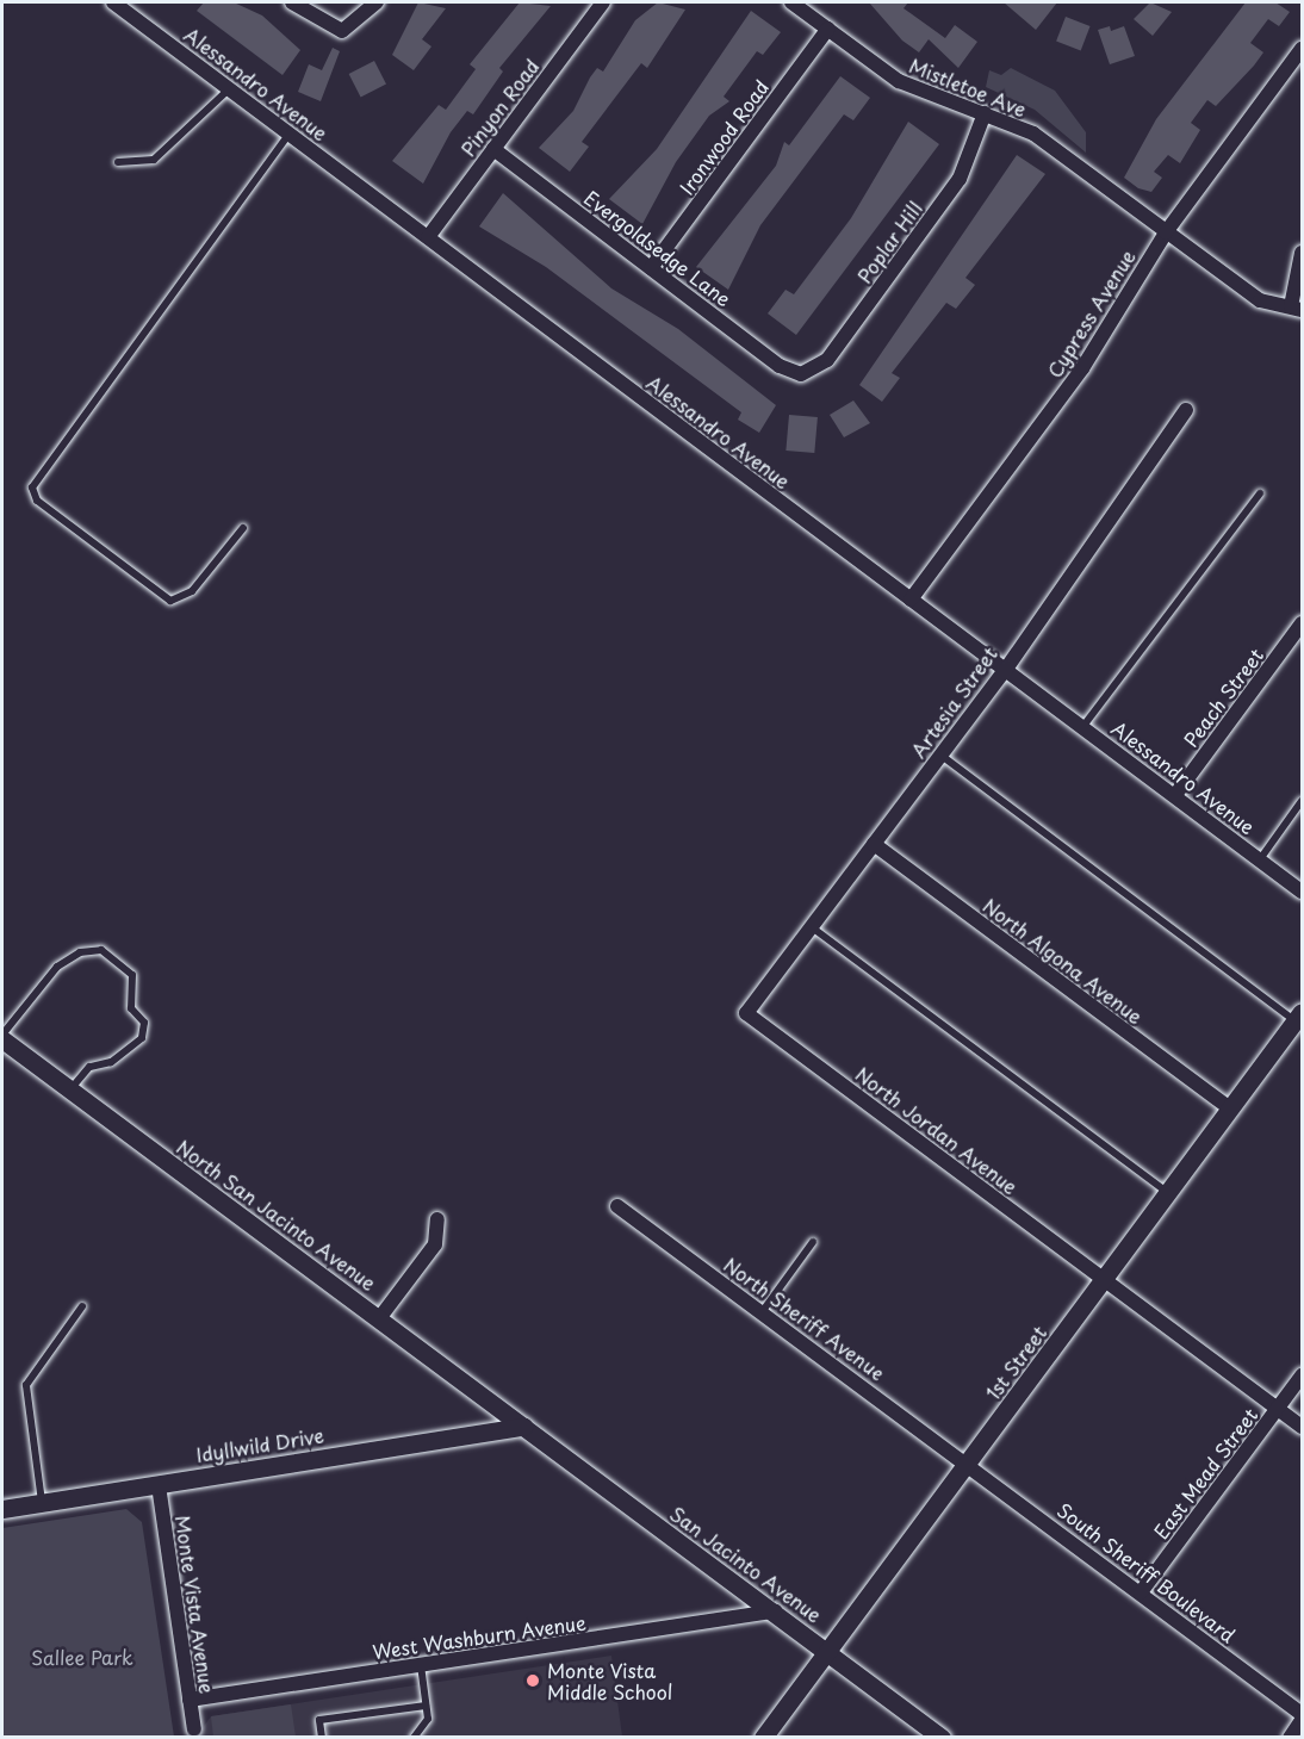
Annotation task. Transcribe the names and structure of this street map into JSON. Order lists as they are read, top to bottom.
{
  "streets": {
    "street": [
      "Alessandro Avenue",
      "Mistletoe Ave",
      "Pinyon Road",
      "Ironwood Road",
      "Poplar Hill",
      "Evergoldsedge Lane",
      "Cypress Avenue",
      "Peach Street",
      "Artesia Street",
      "North Algona Avenue",
      "North Jordan Avenue",
      "North San Jacinto Avenue",
      "North Sheriff Avenue",
      "1st Street",
      "Idyllwild Drive",
      "East Mead Street",
      "San Jacinto Avenue",
      "South Sheriff Boulevard",
      "Monte Vista Avenue",
      "West Washburn Avenue"
    ]
  },
  "crossings": [
    ["Alessandro Avenue", "Pinyon Road"],
    ["Alessandro Avenue", "Cypress Avenue"],
    ["Alessandro Avenue", "Peach Street"],
    ["Alessandro Avenue", "Artesia Street"],
    ["Mistletoe Ave", "Ironwood Road"],
    ["Mistletoe Ave", "Poplar Hill"],
    ["Mistletoe Ave", "Cypress Avenue"],
    ["Pinyon Road", "Evergoldsedge Lane"],
    ["Ironwood Road", "Evergoldsedge Lane"],
    ["Poplar Hill", "Evergoldsedge Lane"],
    ["Artesia Street", "North Algona Avenue"],
    ["Artesia Street", "North Jordan Avenue"],
    ["North Algona Avenue", "1st Street"],
    ["North Jordan Avenue", "1st Street"],
    ["North Jordan Avenue", "East Mead Street"],
    ["North San Jacinto Avenue", "Idyllwild Drive"],
    ["North San Jacinto Avenue", "San Jacinto Avenue"],
    ["North Sheriff Avenue", "1st Street"],
    ["North Sheriff Avenue", "South Sheriff Boulevard"],
    ["1st Street", "San Jacinto Avenue"],
    ["1st Street", "South Sheriff Boulevard"],
    ["Idyllwild Drive", "San Jacinto Avenue"],
    ["Idyllwild Drive", "Monte Vista Avenue"],
    ["East Mead Street", "South Sheriff Boulevard"],
    ["San Jacinto Avenue", "West Washburn Avenue"],
    ["Monte Vista Avenue", "West Washburn Avenue"]
  ],
  "parks": ["Sallee Park"],
  "places": ["Monte Vista Middle School"]
}
